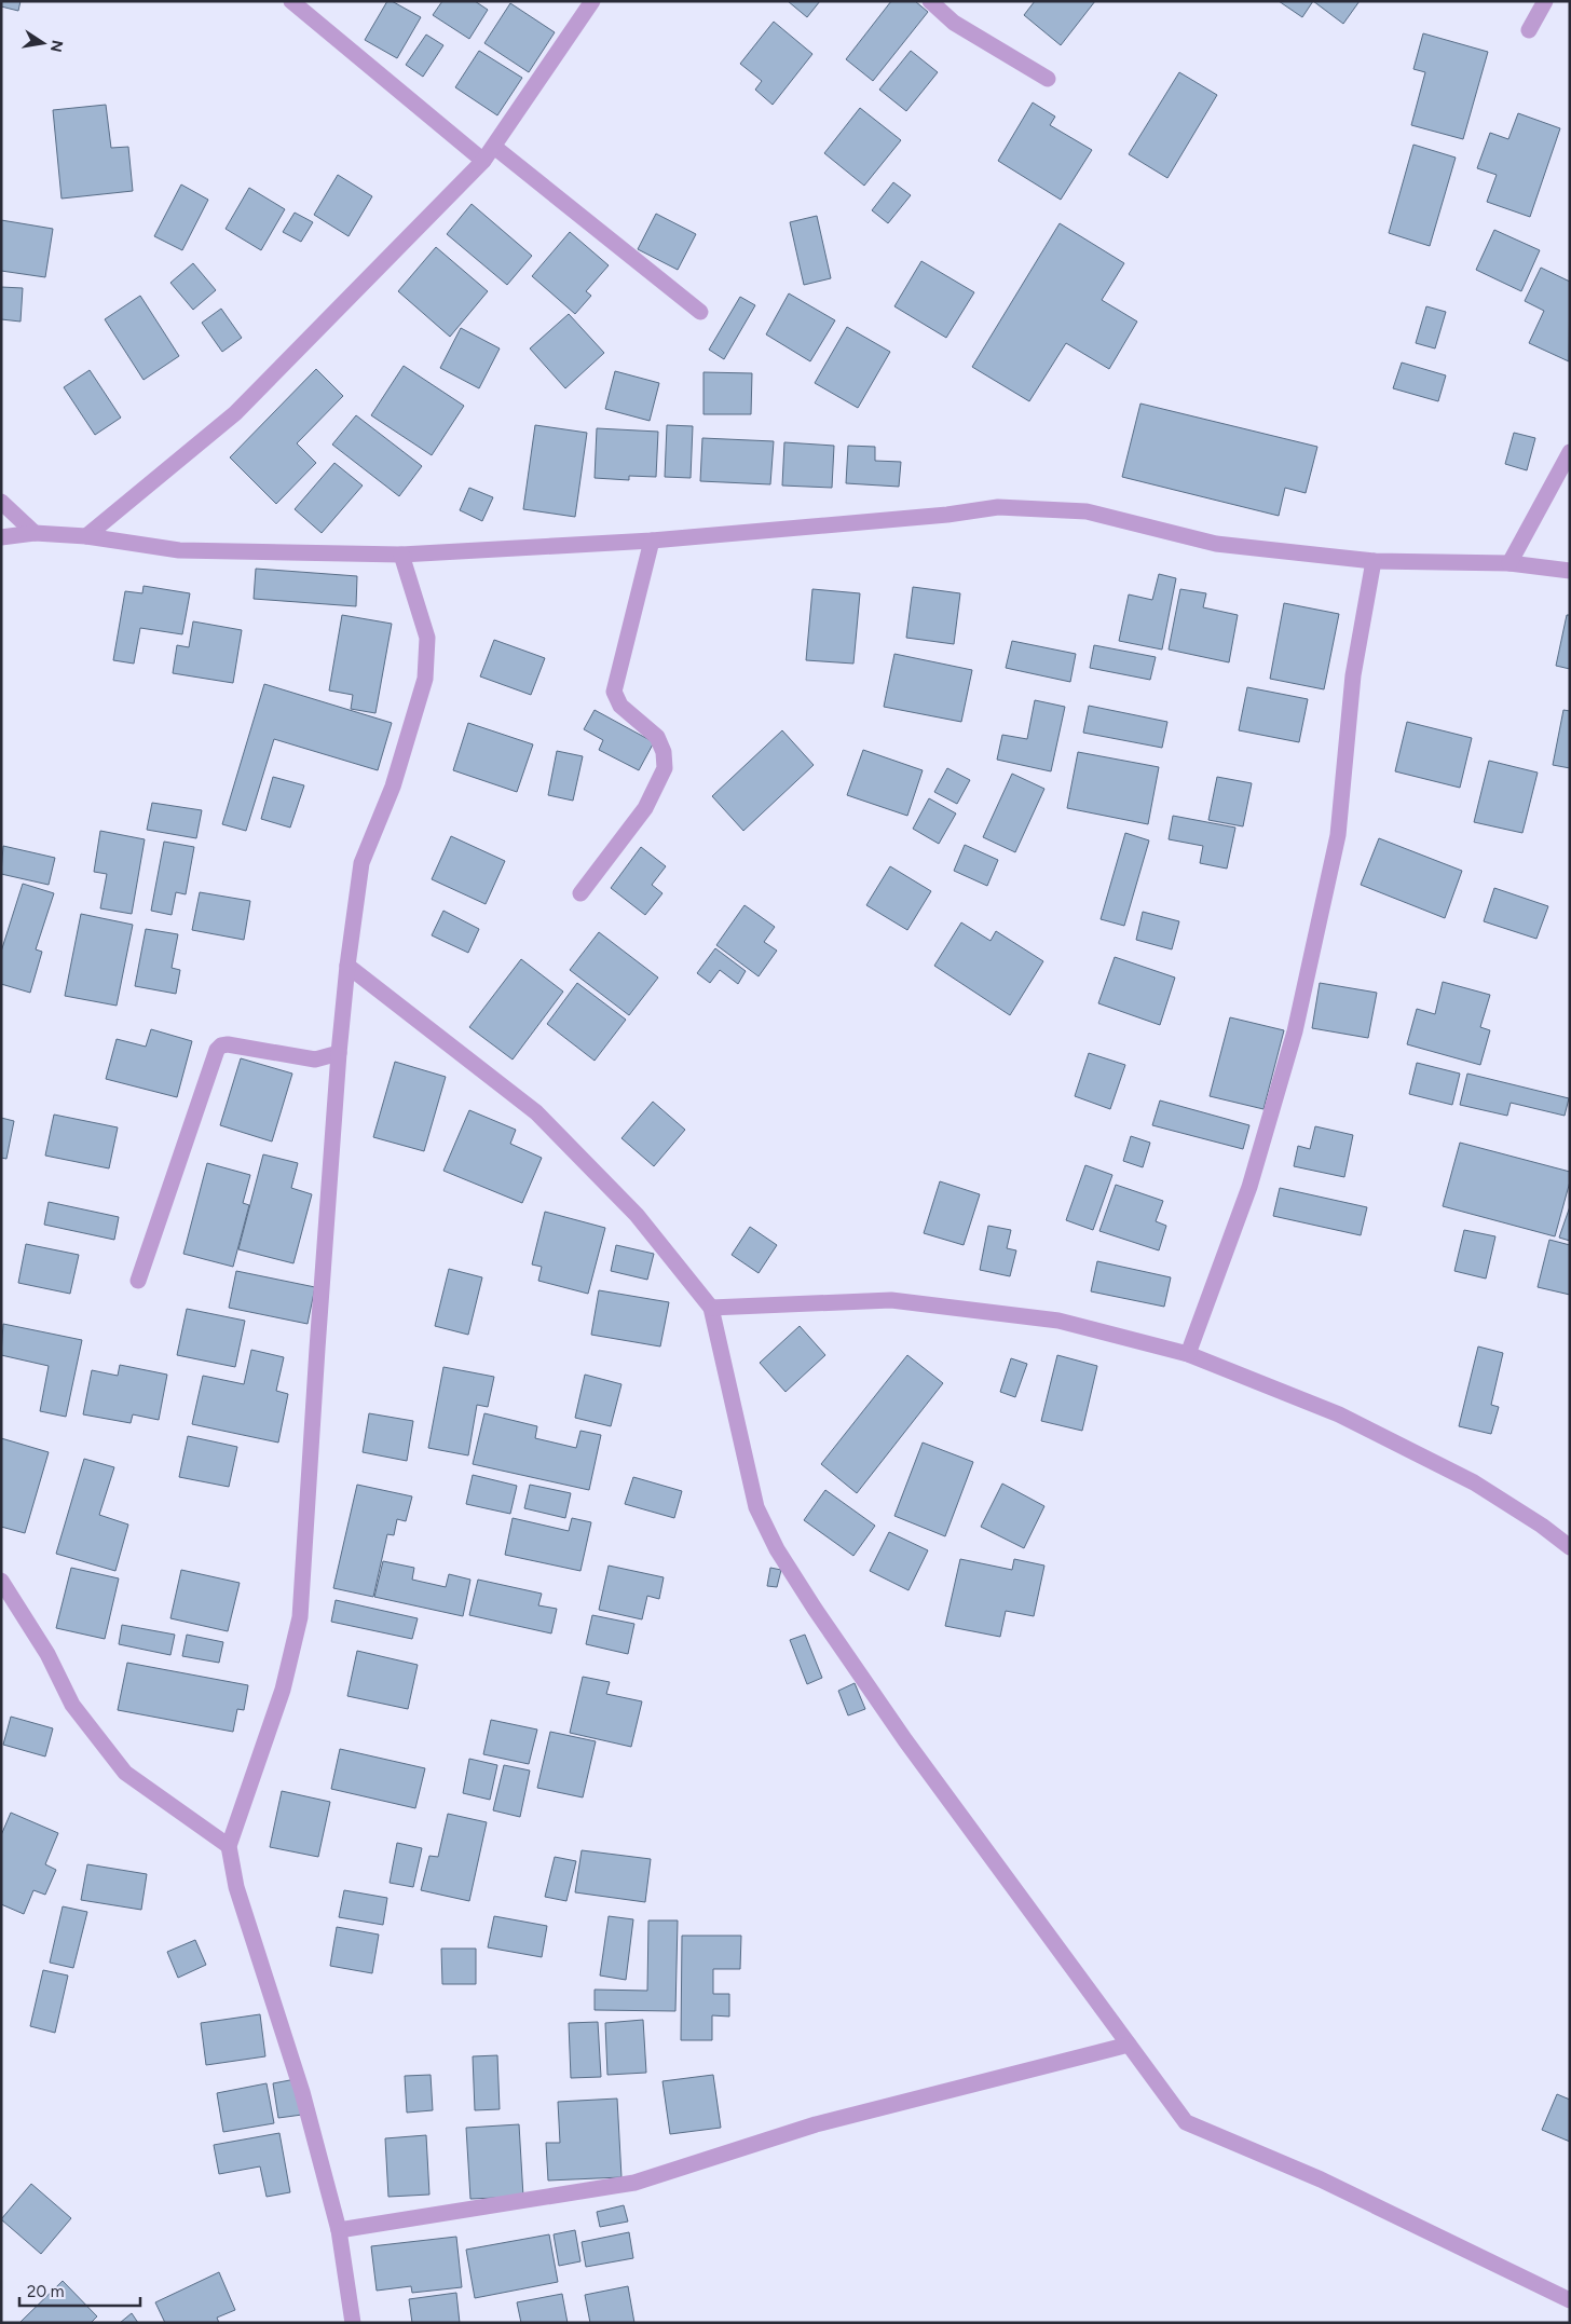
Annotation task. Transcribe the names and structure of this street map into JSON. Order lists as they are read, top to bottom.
{
  "scale_bar": "20 m",
  "north": "right"
}
